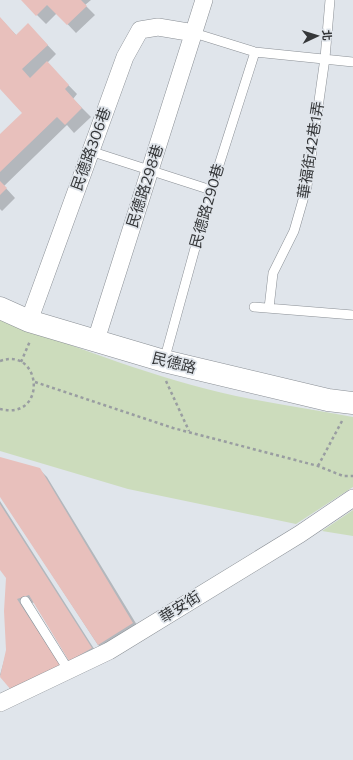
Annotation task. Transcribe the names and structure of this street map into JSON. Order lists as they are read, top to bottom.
{
  "streets": {
    "street": [
      "民德路306巷",
      "民德路298巷",
      "民德路",
      "華安街"
    ],
    "lane": ["華福街42巷1弄", "民德路290巷"]
  },
  "crossings": [
    ["民德路306巷", "民德路298巷"],
    ["民德路306巷", "民德路"],
    ["民德路298巷", "民德路"],
    ["民德路290巷", "民德路"]
  ],
  "north": "right"
}
